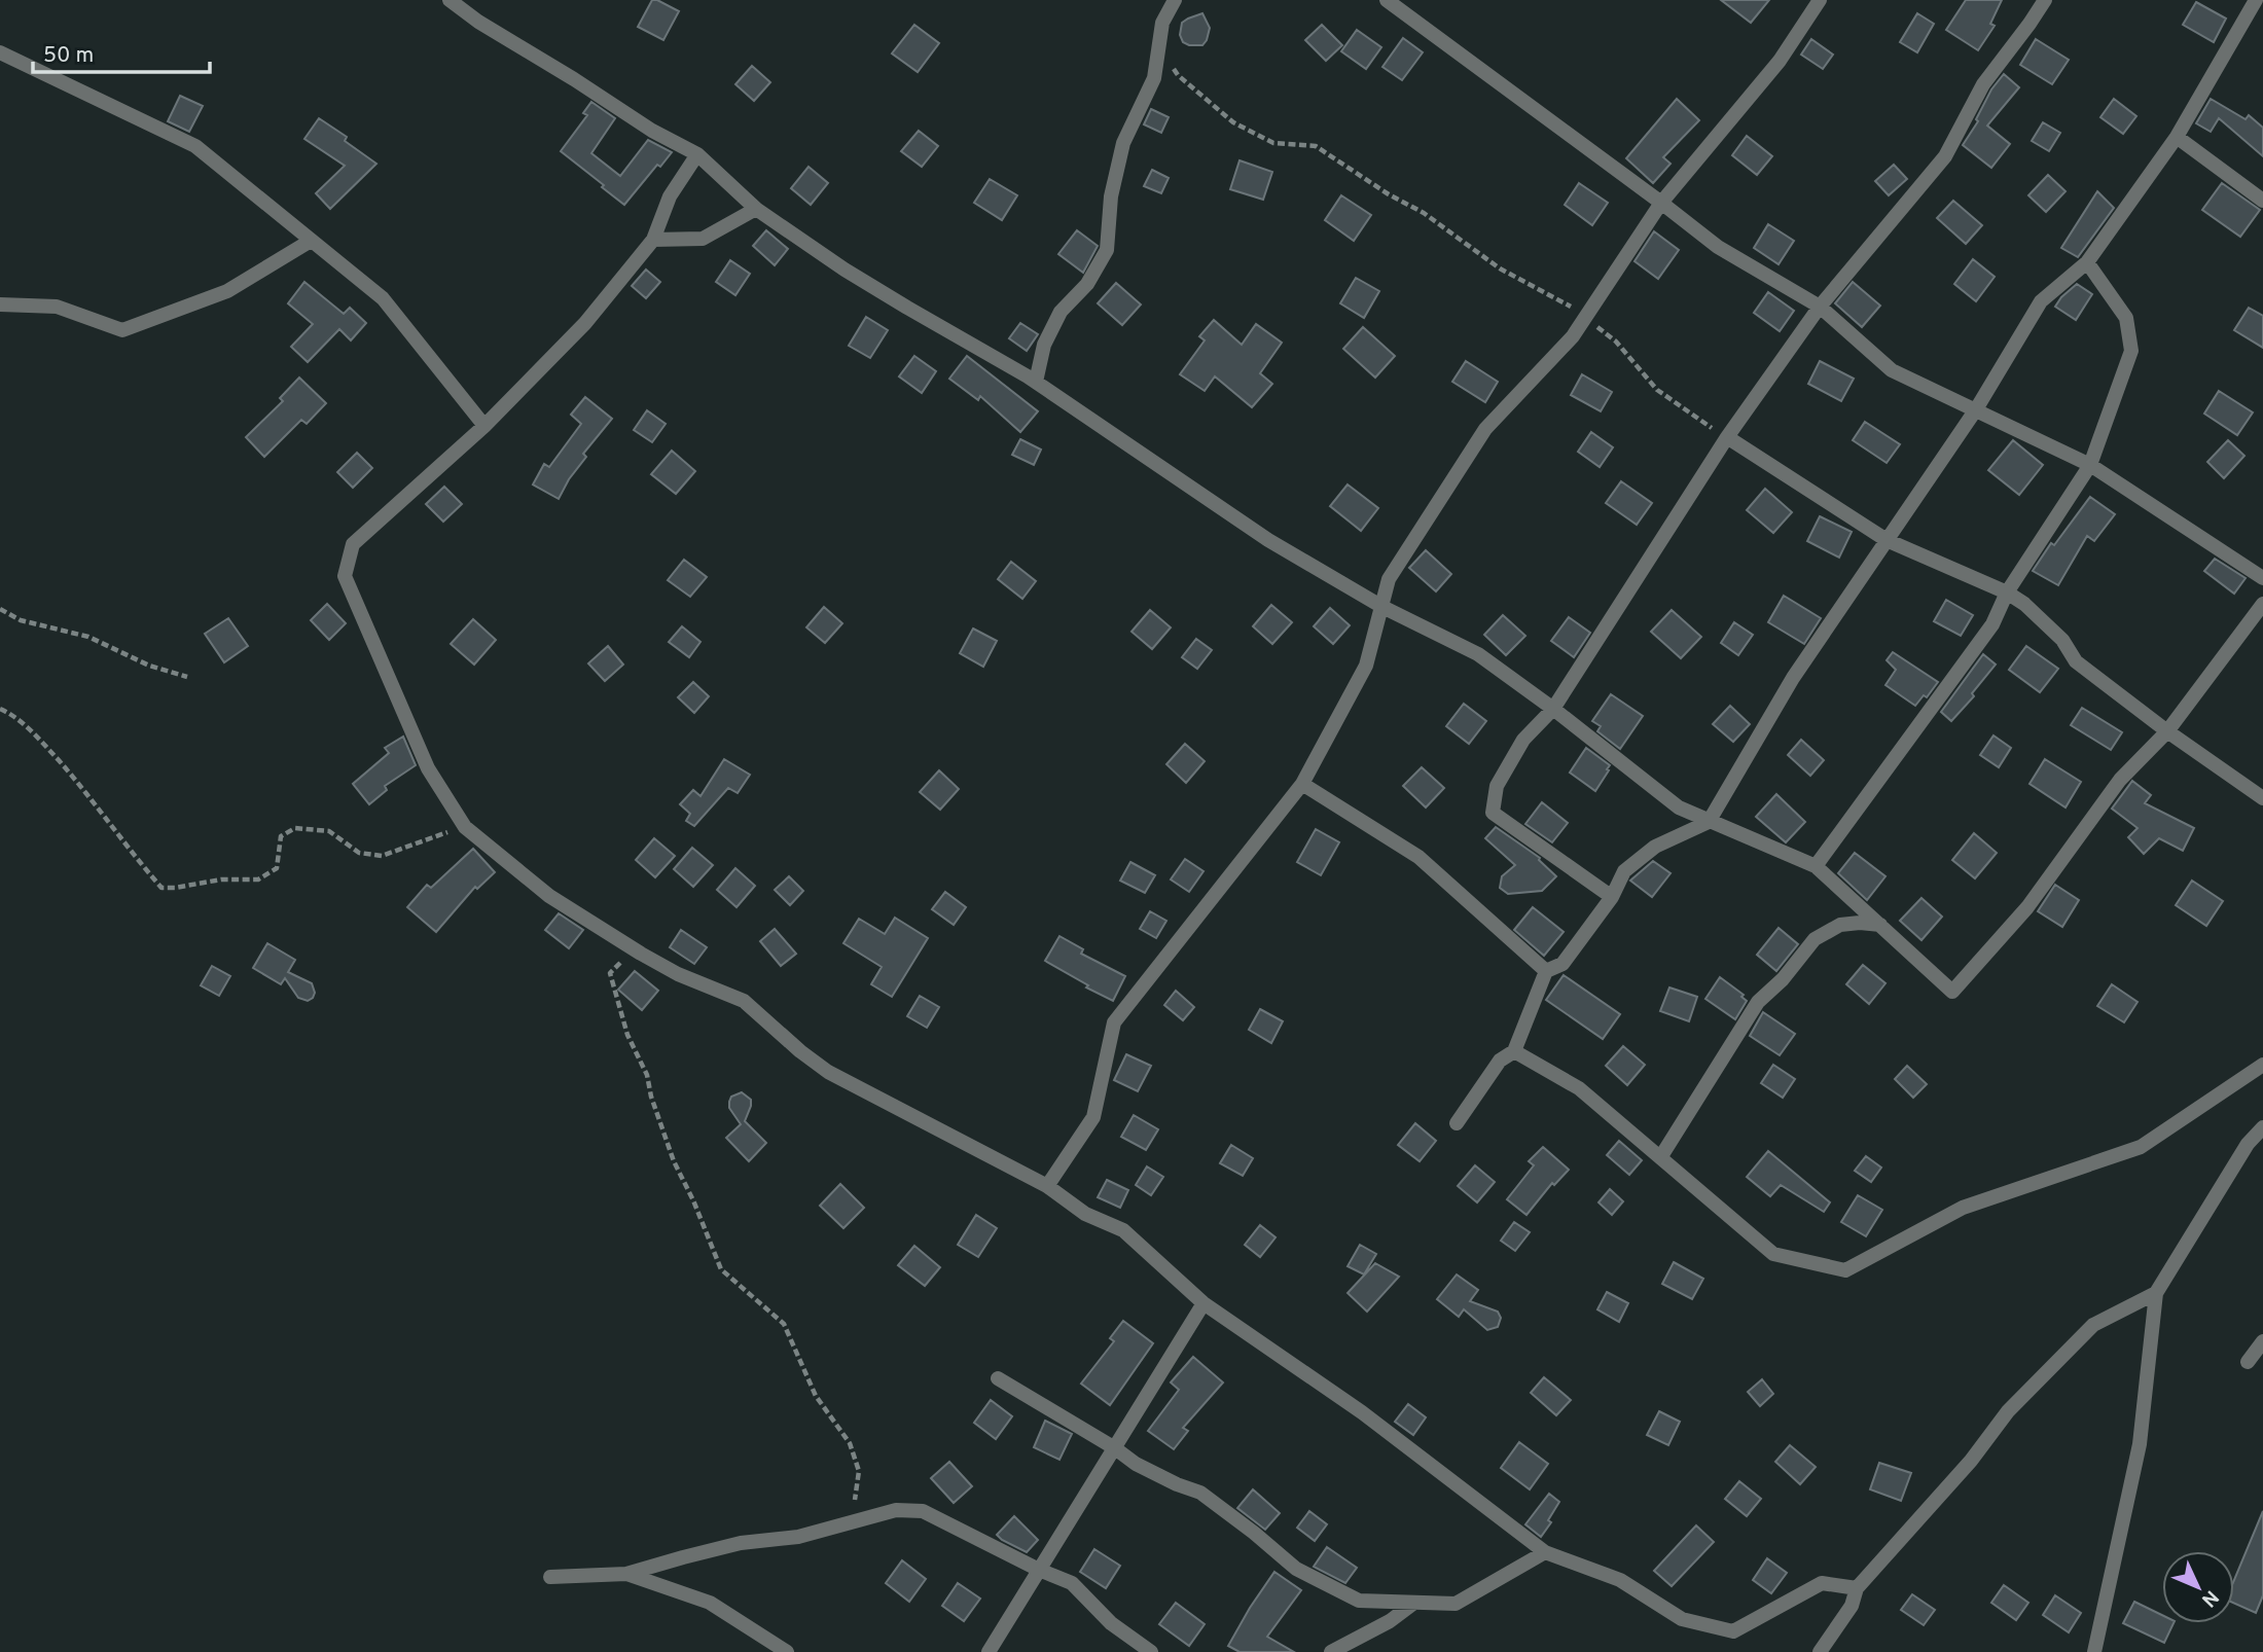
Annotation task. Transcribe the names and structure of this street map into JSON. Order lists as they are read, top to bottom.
{
  "scale_bar": "50 m",
  "north": "bottom right"
}
